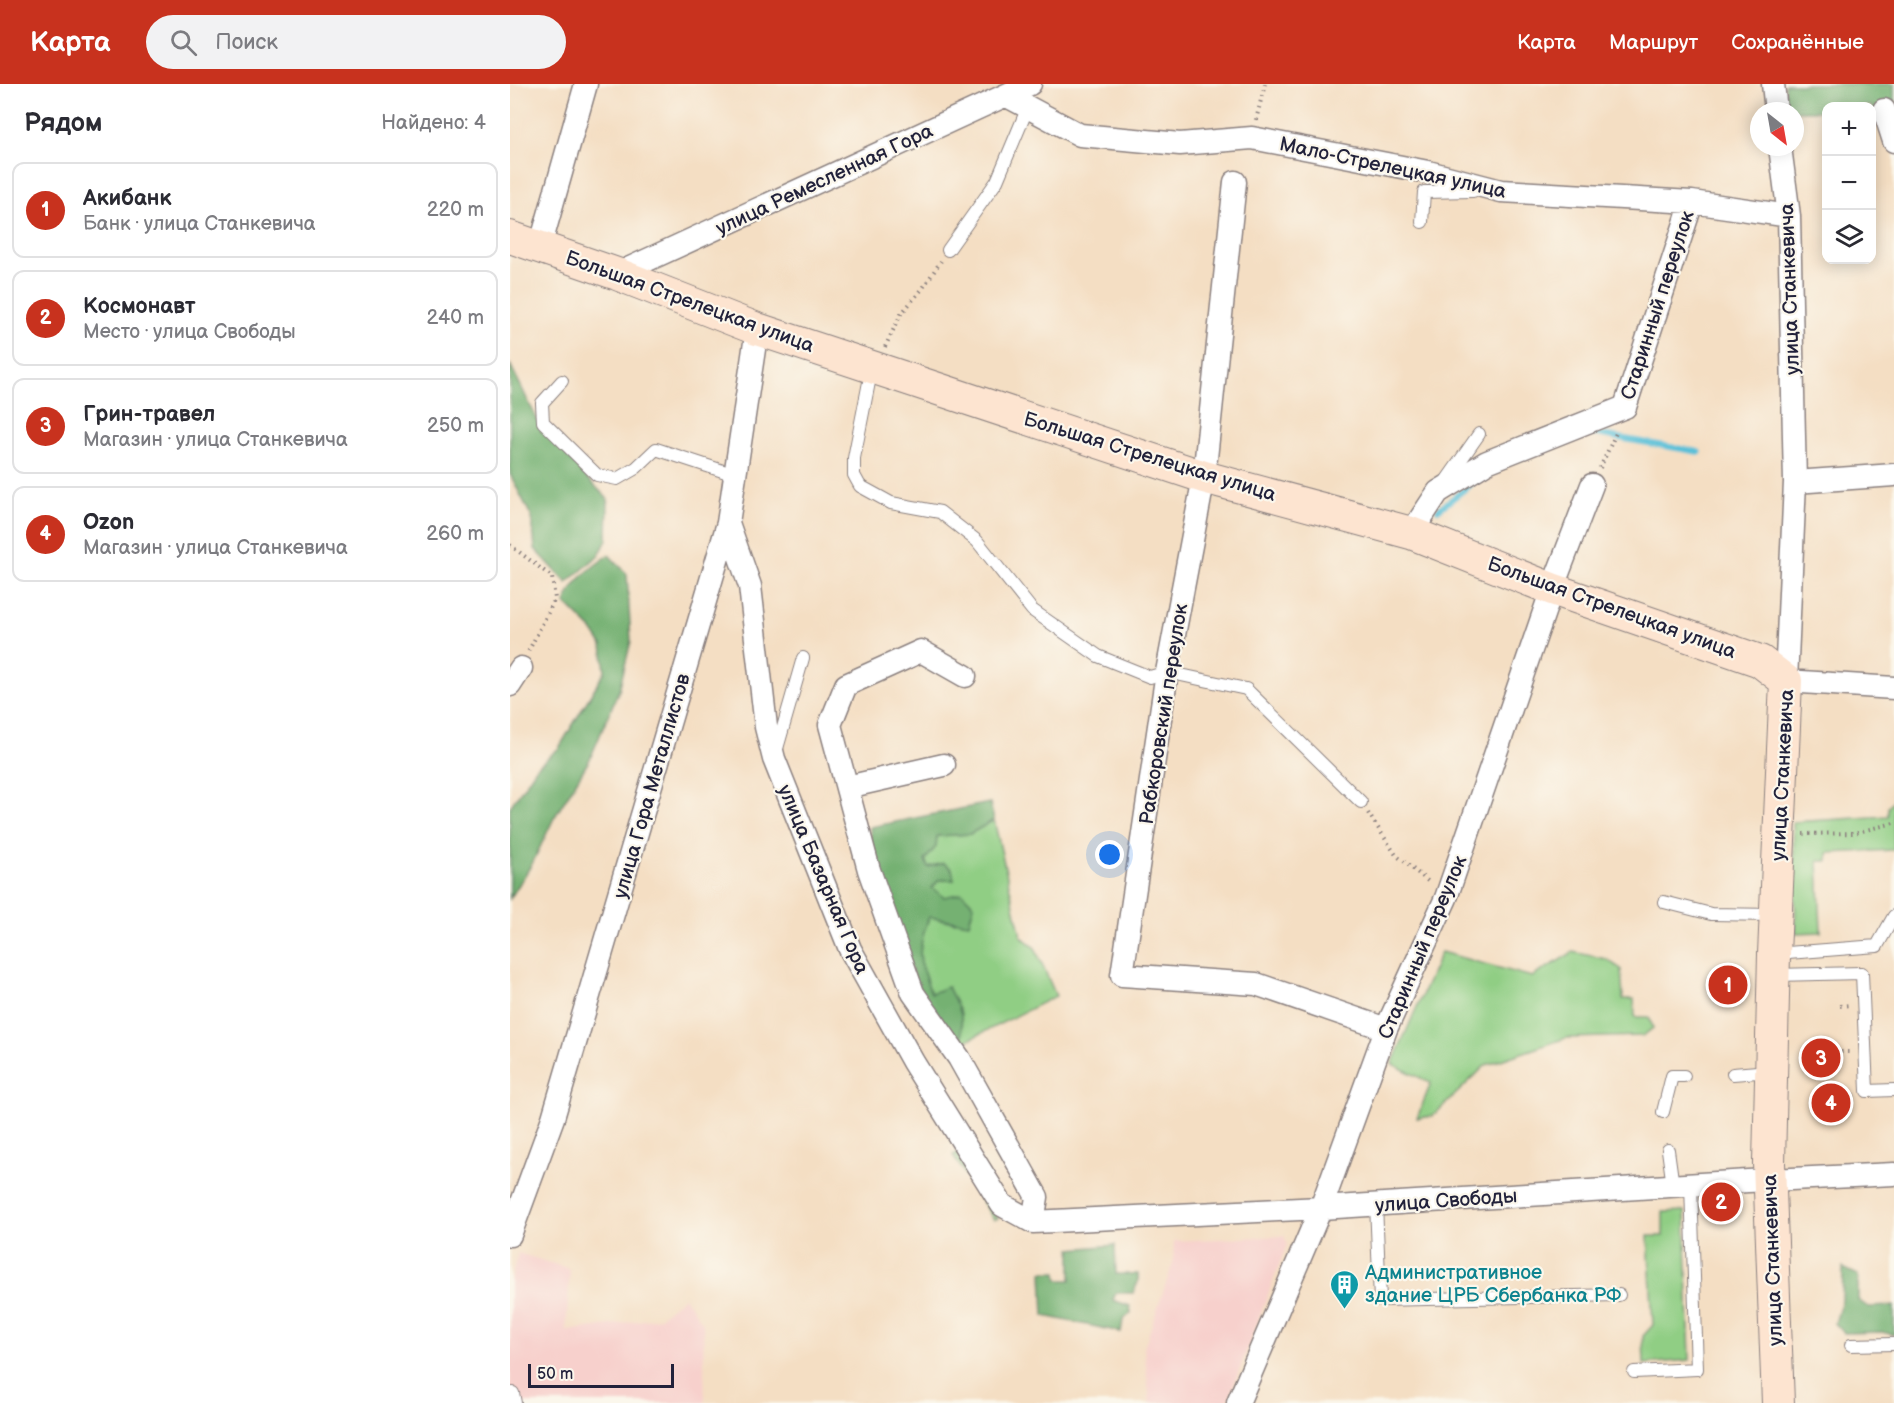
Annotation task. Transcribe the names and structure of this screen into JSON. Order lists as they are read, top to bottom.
{
  "streets": {
    "street": [
      "Мало-Стрелецкая улица",
      "улица Ремесленная Гора",
      "улица Станкевича",
      "Большая Стрелецкая улица",
      "Старинный переулок",
      "Рабкоровский переулок",
      "улица Гора Металлистов",
      "улица Базарная Гора",
      "улица Свободы"
    ]
  },
  "crossings": [
    ["Мало-Стрелецкая улица", "улица Ремесленная Гора"],
    ["Мало-Стрелецкая улица", "улица Станкевича"],
    ["Мало-Стрелецкая улица", "Старинный переулок"],
    ["улица Ремесленная Гора", "Большая Стрелецкая улица"],
    ["улица Станкевича", "Большая Стрелецкая улица"],
    ["улица Станкевича", "улица Свободы"],
    ["Большая Стрелецкая улица", "Старинный переулок"],
    ["Большая Стрелецкая улица", "Рабкоровский переулок"],
    ["Большая Стрелецкая улица", "улица Гора Металлистов"],
    ["Старинный переулок", "Рабкоровский переулок"],
    ["Старинный переулок", "улица Свободы"],
    ["улица Гора Металлистов", "улица Базарная Гора"],
    ["улица Базарная Гора", "улица Свободы"]
  ],
  "places": {
    "building": ["Административное здание ЦРБ Сбербанка РФ"]
  },
  "scale_bar": "50 m",
  "north": "bottom right",
  "page": {
    "header": "Карта",
    "search": "Поиск",
    "nav": ["Карта", "Маршрут", "Сохранённые"],
    "heading": ["Рядом", "Найдено: 4"],
    "map_buttons": ["+", "−"],
    "list": [
      {
        "mark": "1",
        "name": "Акибанк",
        "note": "Банк · улица Станкевича",
        "value": "220 m"
      },
      {
        "mark": "2",
        "name": "Космонавт",
        "note": "Место · улица Свободы",
        "value": "240 m"
      },
      {
        "mark": "3",
        "name": "Грин-травел",
        "note": "Магазин · улица Станкевича",
        "value": "250 m"
      },
      {
        "mark": "4",
        "name": "Ozon",
        "note": "Магазин · улица Станкевича",
        "value": "260 m"
      }
    ],
    "pins": [
      "1",
      "3",
      "4",
      "2"
    ],
    "scale": "50 m"
  }
}
